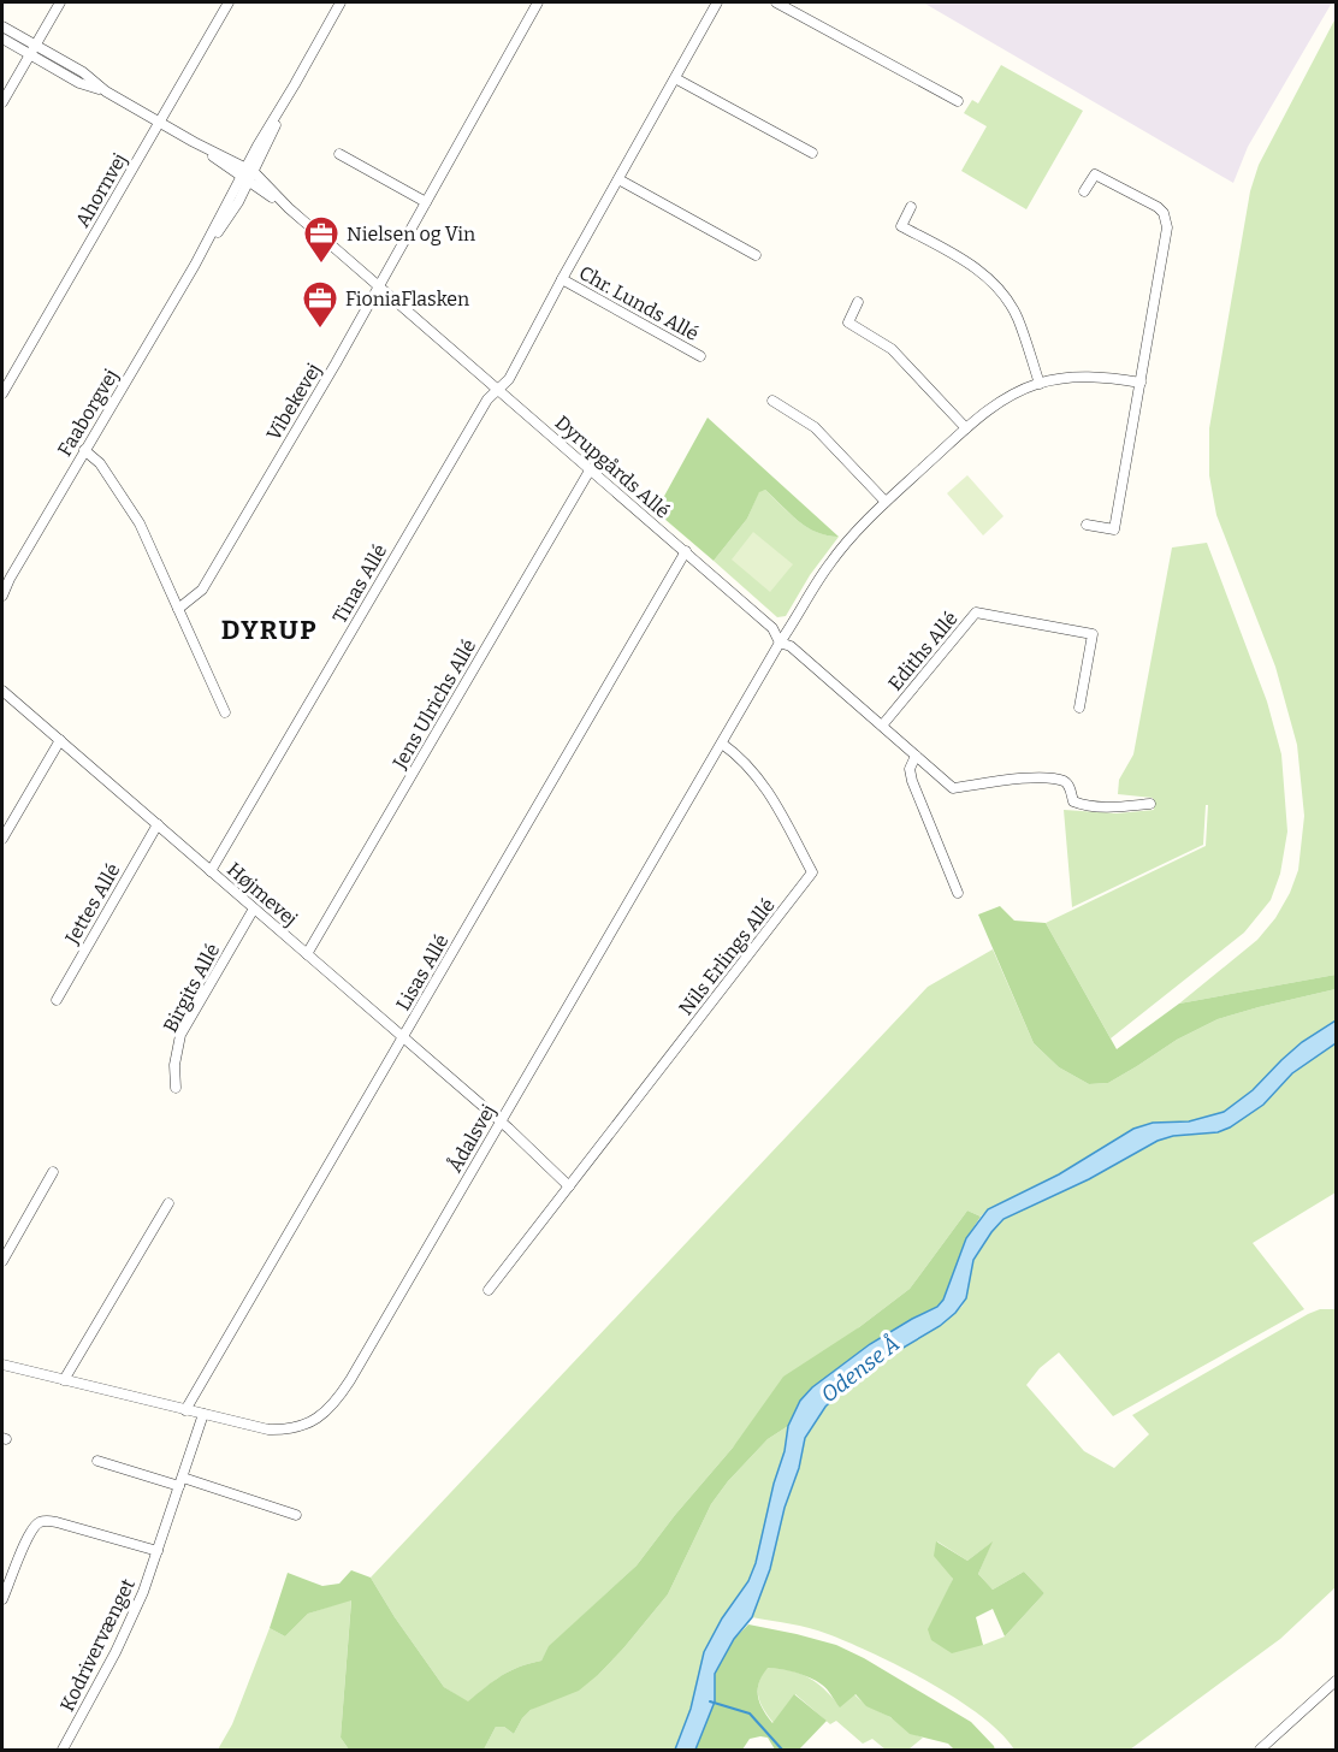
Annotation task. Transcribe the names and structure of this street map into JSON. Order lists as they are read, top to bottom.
{
  "streets": {
    "street": [
      "Ahornvej",
      "Chr. Lunds Allé",
      "Vibekevej",
      "Faaborgvej",
      "Dyrupgårds Allé",
      "Tinas Allé",
      "Ediths Allé",
      "Jens Ulrichs Allé",
      "Højmevej",
      "Jettes Allé",
      "Nils Erlings Allé",
      "Lisas Allé",
      "Birgits Allé",
      "Ådalsvej",
      "Kodrivervænget"
    ]
  },
  "crossings": [
    ["Ahornvej", "Dyrupgårds Allé"],
    ["Chr. Lunds Allé", "Dyrupgårds Allé"],
    ["Chr. Lunds Allé", "Tinas Allé"],
    ["Vibekevej", "Dyrupgårds Allé"],
    ["Faaborgvej", "Dyrupgårds Allé"],
    ["Dyrupgårds Allé", "Tinas Allé"],
    ["Dyrupgårds Allé", "Ediths Allé"],
    ["Dyrupgårds Allé", "Jens Ulrichs Allé"],
    ["Dyrupgårds Allé", "Lisas Allé"],
    ["Dyrupgårds Allé", "Ådalsvej"],
    ["Tinas Allé", "Højmevej"],
    ["Jens Ulrichs Allé", "Højmevej"],
    ["Højmevej", "Jettes Allé"],
    ["Højmevej", "Lisas Allé"],
    ["Højmevej", "Birgits Allé"],
    ["Højmevej", "Ådalsvej"],
    ["Nils Erlings Allé", "Ådalsvej"],
    ["Lisas Allé", "Ådalsvej"],
    ["Ådalsvej", "Kodrivervænget"]
  ],
  "districts": ["DYRUP"],
  "water": ["Odense Å"],
  "places": {
    "office": ["Nielsen og Vin", "FioniaFlasken"]
  }
}
